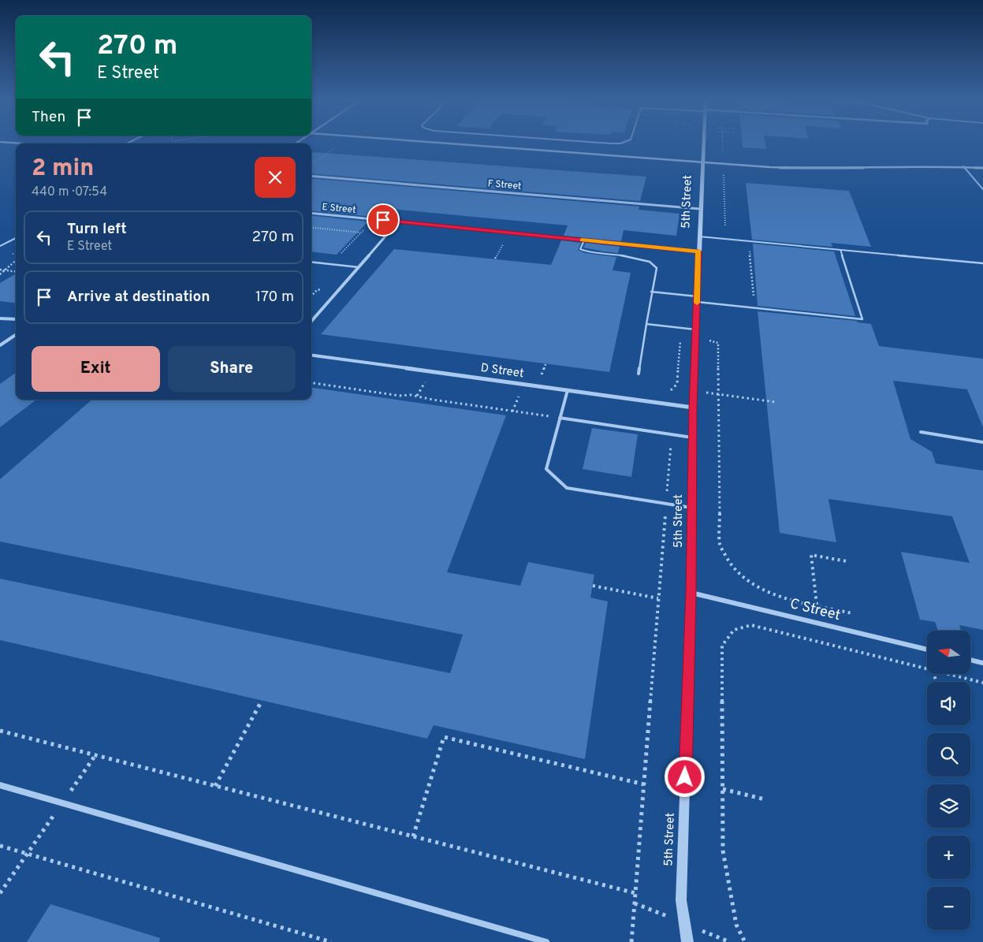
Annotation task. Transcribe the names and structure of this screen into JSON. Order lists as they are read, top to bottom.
{
  "streets": {
    "street": [
      "F Street",
      "5th Street",
      "E Street",
      "D Street",
      "C Street"
    ]
  },
  "crossings": [
    ["F Street", "5th Street"],
    ["5th Street", "E Street"],
    ["5th Street", "D Street"],
    ["5th Street", "C Street"]
  ],
  "north": "left",
  "page": {
    "turn": ["270 m", "E Street"],
    "then": "Then",
    "heading": ["2 min", "440 m · 07:54"],
    "list": [
      {
        "name": "Turn left",
        "note": "E Street",
        "value": "270 m"
      },
      {
        "name": "Arrive at destination",
        "value": "170 m"
      }
    ],
    "buttons": ["Exit", "Share"],
    "map_buttons": ["+", "−"]
  }
}
